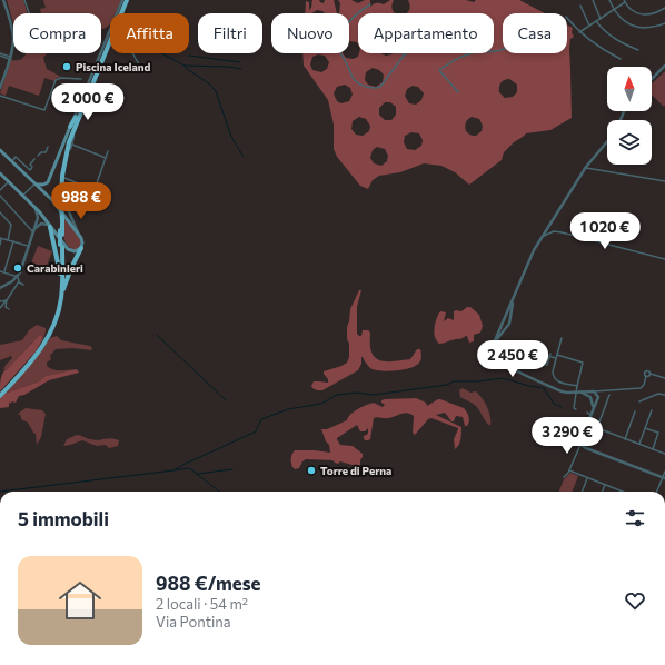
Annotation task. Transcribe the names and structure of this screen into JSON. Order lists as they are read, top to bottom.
{
  "places": ["Piscina Iceland", "Carabinieri", "Torre di Perna"],
  "north": "top",
  "page": {
    "chip": [
      "Compra",
      "Affitta",
      "Filtri",
      "Nuovo",
      "Appartamento",
      "Casa"
    ],
    "price": [
      "2 000 €",
      "988 €",
      "1 020 €",
      "2 450 €",
      "3 290 €"
    ],
    "heading": "5 immobili",
    "list": [
      {
        "name": "988 €/mese",
        "note": "2 locali · 54 m² · Via Pontina"
      }
    ]
  }
}
